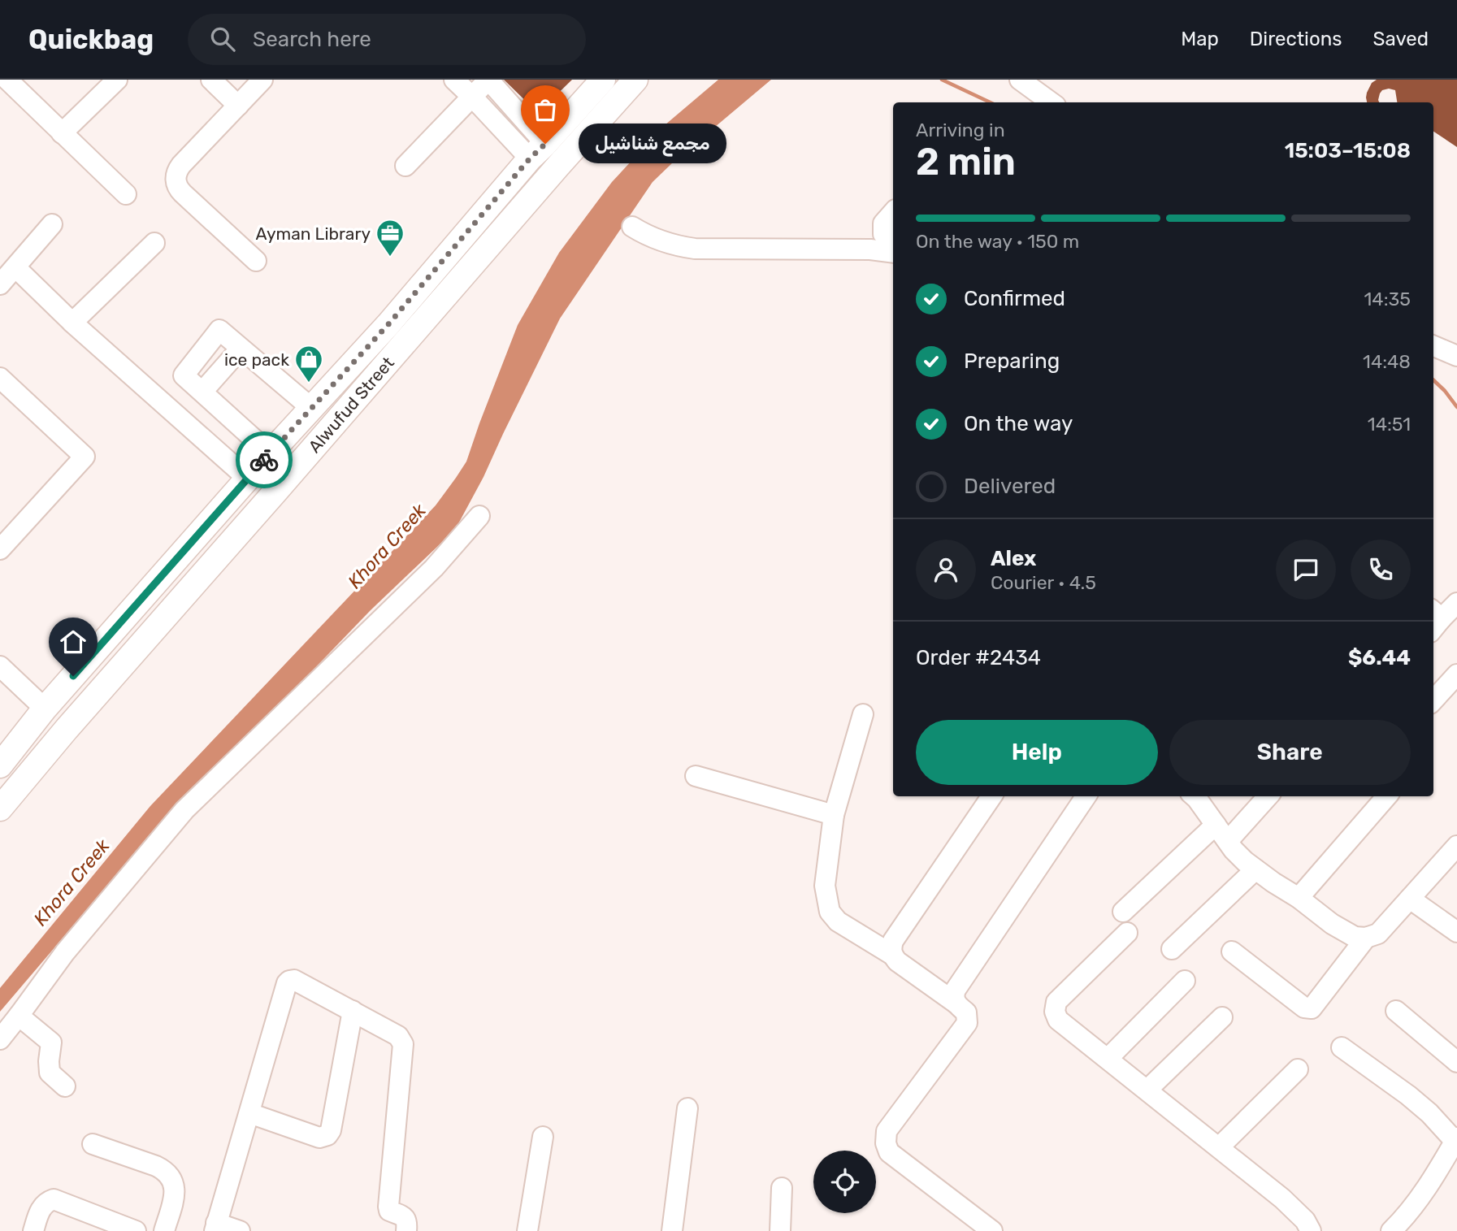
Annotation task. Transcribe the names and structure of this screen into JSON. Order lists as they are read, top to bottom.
{
  "streets": {
    "main road": ["Alwufud Street"]
  },
  "water": ["Khora Creek"],
  "places": {
    "other": ["مجمع شناشيل"],
    "office": ["Ayman Library"],
    "shop": ["ice pack"]
  },
  "page": {
    "header": "Quickbag",
    "search": "Search here",
    "nav": ["Map", "Directions", "Saved"],
    "heading": ["2 min", "Arriving in", "15:03–15:08"],
    "panel": [
      "Alex",
      "Courier · 4.5",
      "Order #2434",
      "$6.44"
    ],
    "bubble": "مجمع شناشيل",
    "bar": "On the way · 150 m",
    "list": [
      ["Confirmed", "14:35"],
      ["Preparing", "14:48"],
      ["On the way", "14:51"],
      "Delivered"
    ],
    "buttons": ["Help", "Share"]
  }
}
